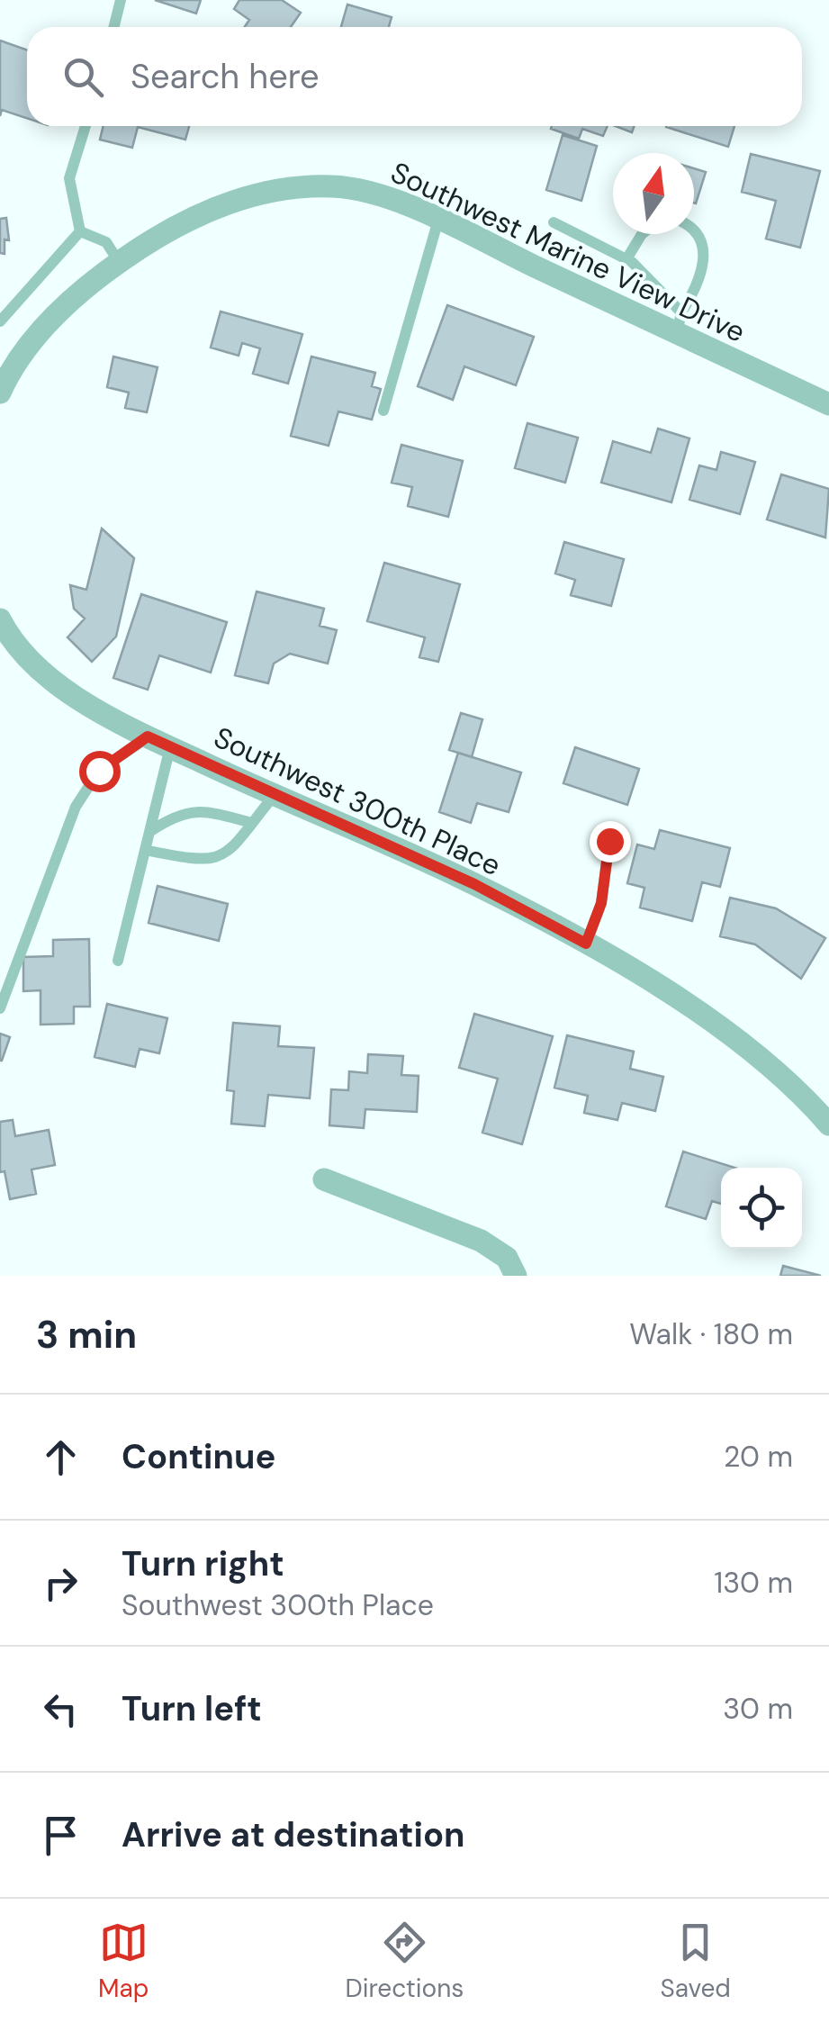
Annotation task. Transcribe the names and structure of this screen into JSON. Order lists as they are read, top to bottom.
{
  "streets": {
    "street": ["Southwest Marine View Drive", "Southwest 300th Place"]
  },
  "north": "top",
  "page": {
    "search": "Search here",
    "heading": ["3 min", "Walk · 180 m"],
    "list": [
      ["Continue", "20 m"],
      ["Turn right", "Southwest 300th Place", "130 m"],
      ["Turn left", "30 m"],
      "Arrive at destination"
    ],
    "nav": ["Map", "Directions", "Saved"]
  }
}
